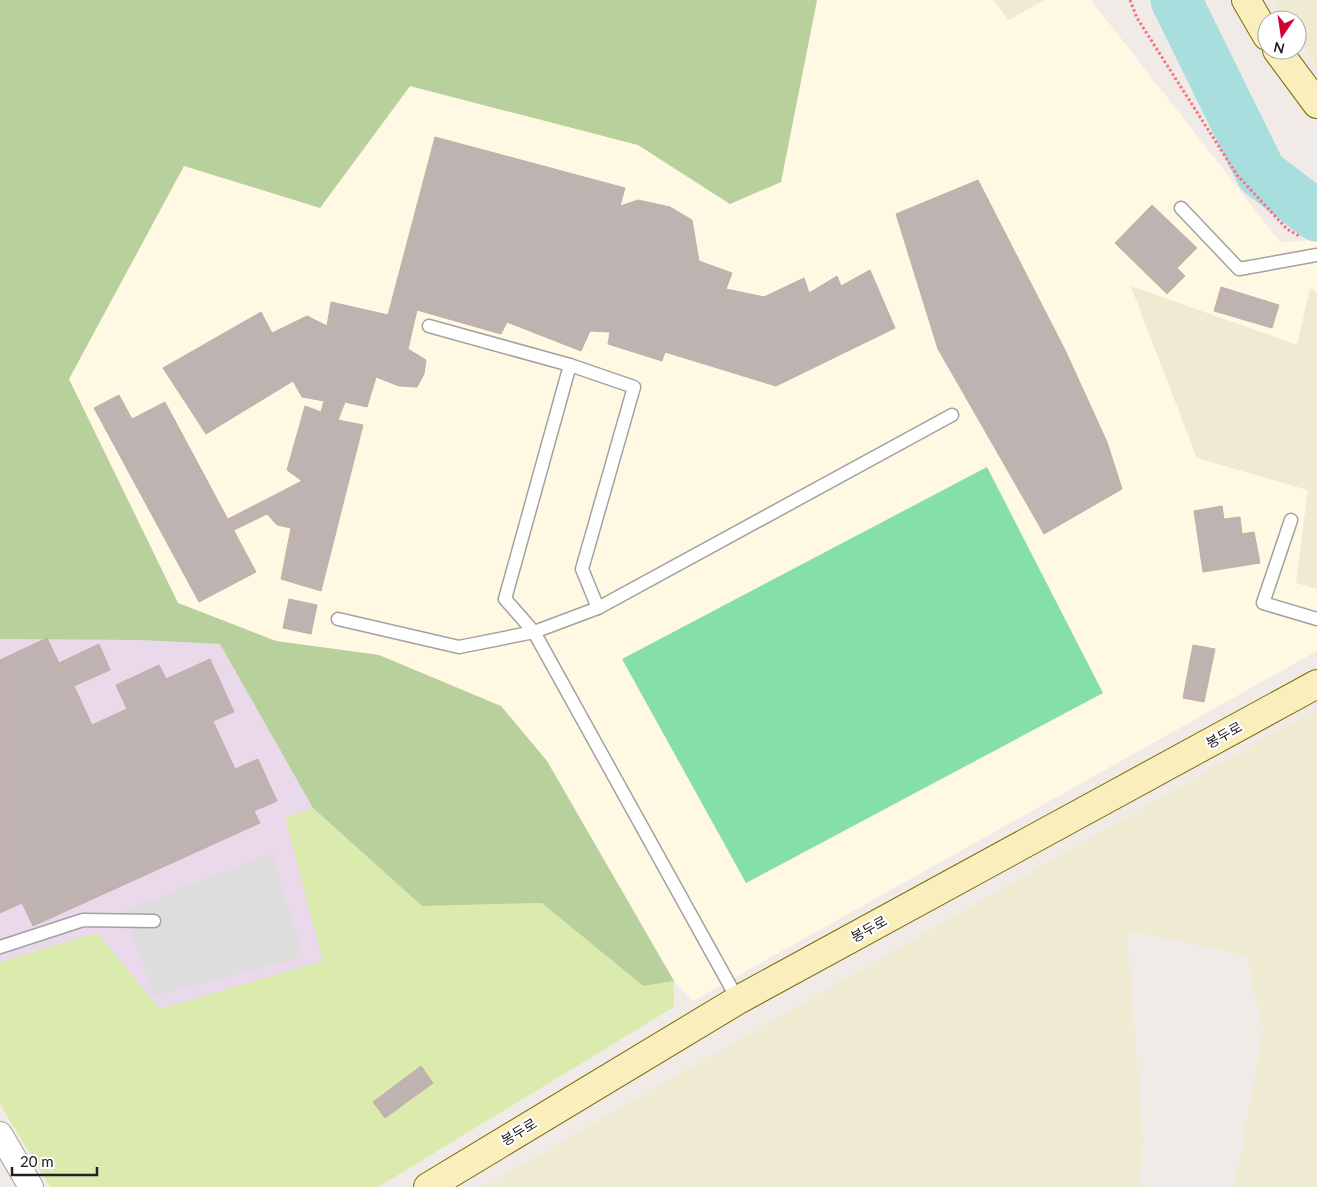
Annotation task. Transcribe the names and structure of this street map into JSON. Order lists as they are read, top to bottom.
{
  "streets": {
    "main road": ["봉두로"]
  },
  "scale_bar": "20 m",
  "north": "bottom"
}
